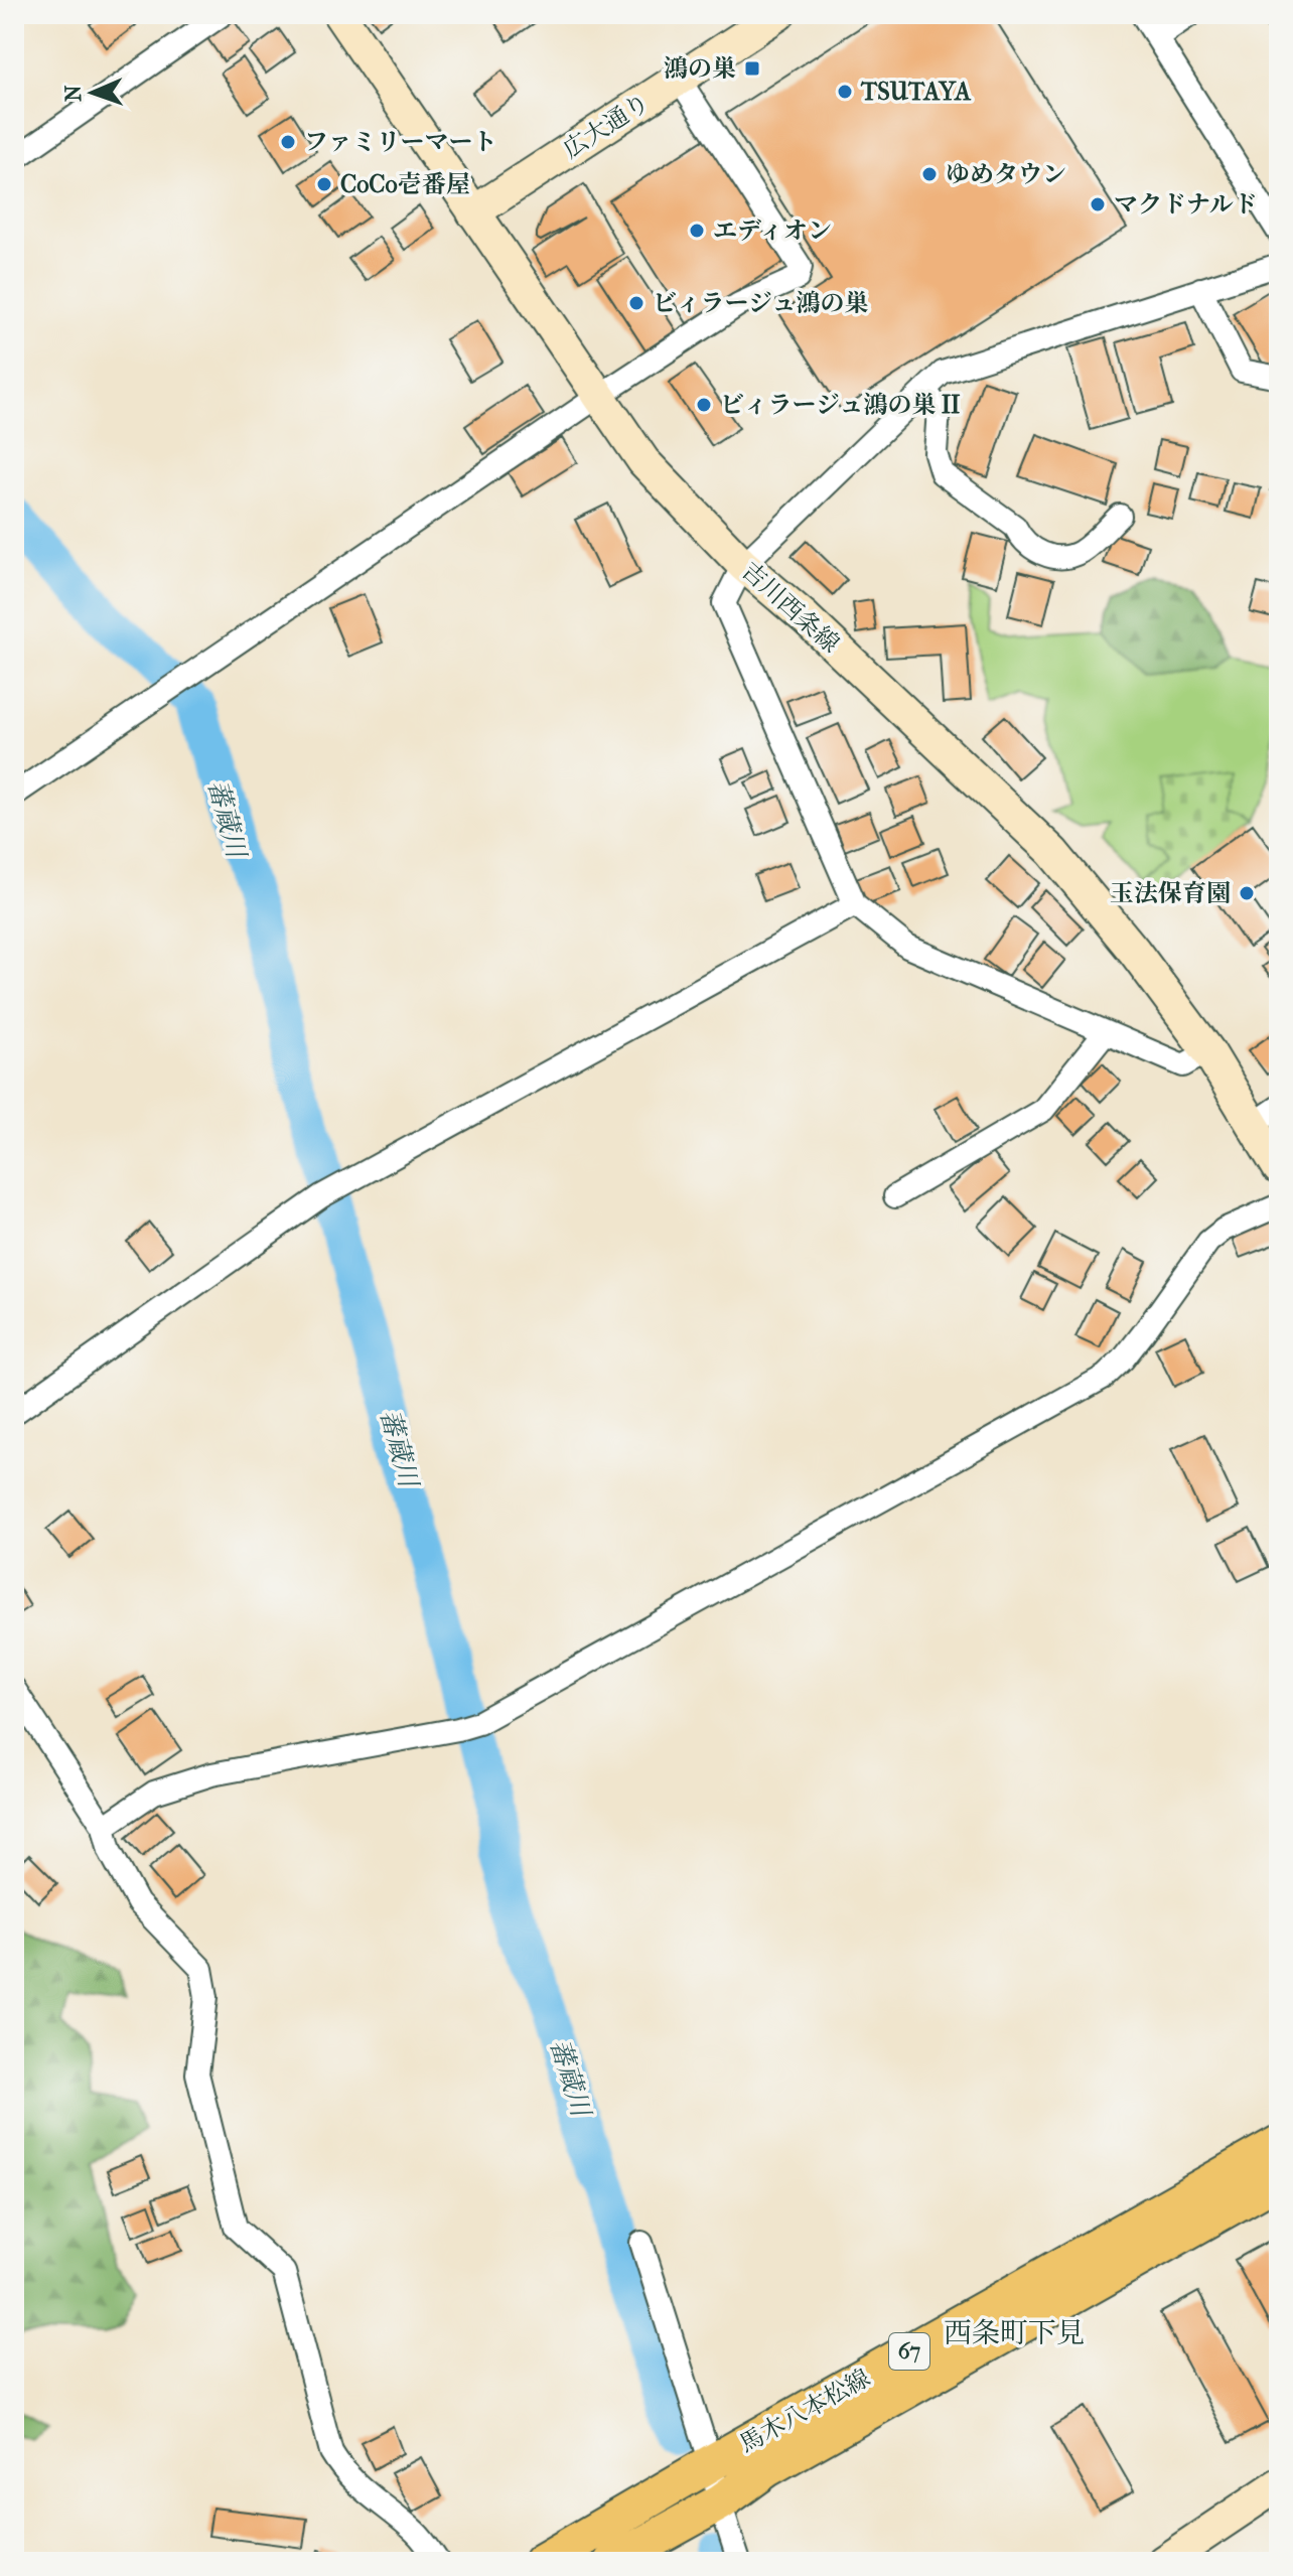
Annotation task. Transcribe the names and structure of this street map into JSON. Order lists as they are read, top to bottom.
{
  "streets": {
    "main road": [
      "広大通り",
      "吉川西条線",
      "67",
      "馬木八本松線"
    ]
  },
  "crossings": [
    ["広大通り", "吉川西条線"]
  ],
  "districts": ["西条町下見"],
  "water": ["蕃蔵川"],
  "places": {
    "transit": ["鴻の巣"],
    "other": [
      "TSUTAYA",
      "ファミリーマート",
      "ゆめタウン",
      "CoCo壱番屋",
      "マクドナルド",
      "エディオン",
      "ビィラージュ鴻の巣",
      "ビィラージュ鴻の巣 II",
      "玉法保育園"
    ]
  },
  "north": "left"
}
